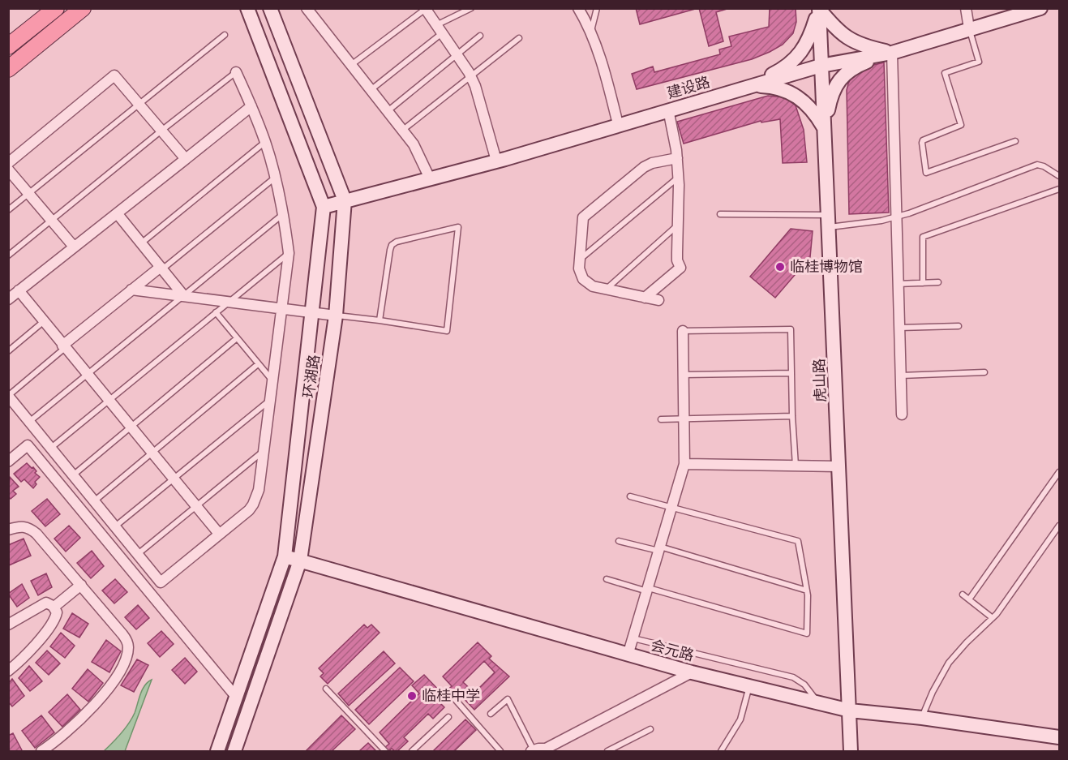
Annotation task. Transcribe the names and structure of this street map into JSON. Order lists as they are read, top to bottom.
{
  "streets": {
    "street": [
      "建设路",
      "环湖路",
      "虎山路",
      "会元路"
    ]
  },
  "crossings": [
    ["建设路", "环湖路"],
    ["建设路", "虎山路"],
    ["环湖路", "会元路"],
    ["虎山路", "会元路"]
  ],
  "places": ["临桂博物馆", "临桂中学"]
}
